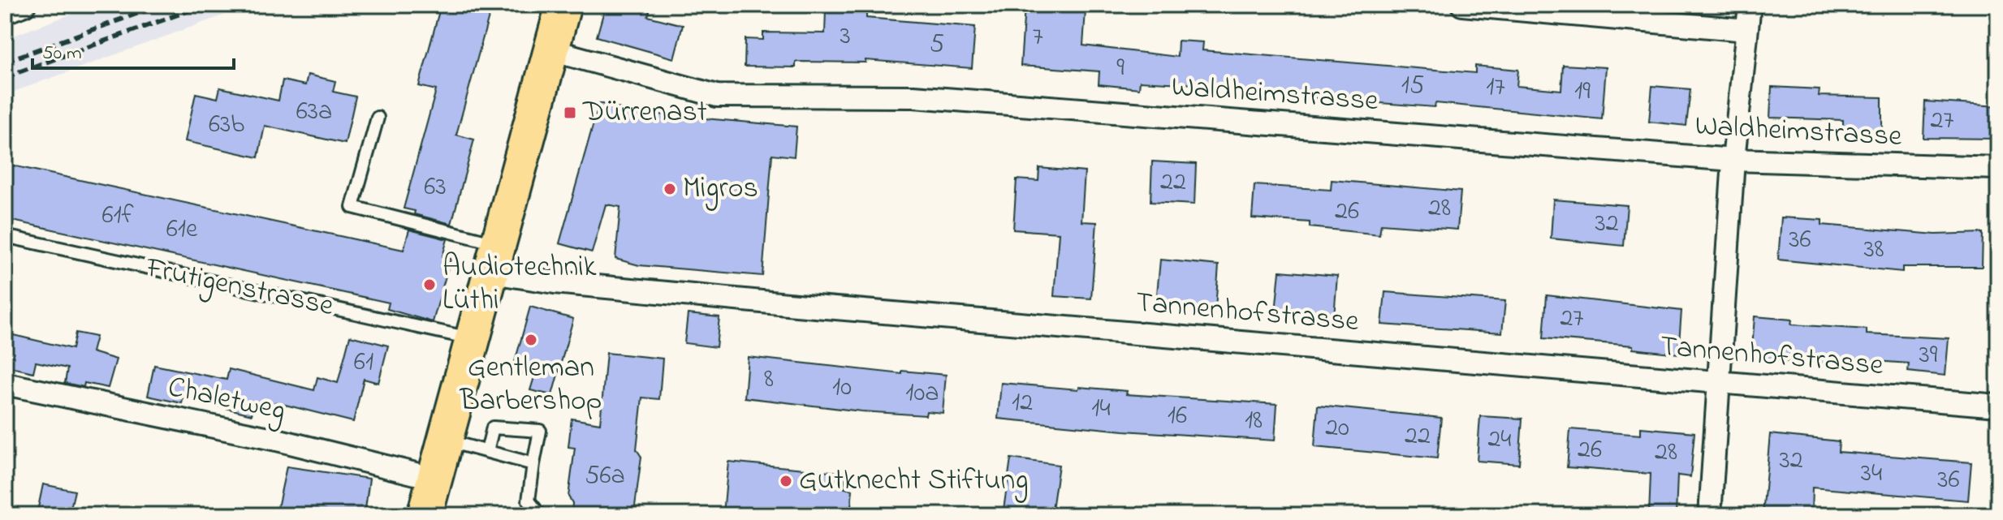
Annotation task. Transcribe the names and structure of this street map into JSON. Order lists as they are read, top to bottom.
{
  "streets": {
    "street": ["Waldheimstrasse", "Tannenhofstrasse", "Chaletweg"],
    "lane": ["Frutigenstrasse"]
  },
  "places": {
    "transit": ["Dürrenast"],
    "other": [
      "Migros",
      "Audiotechnik Lüthi",
      "Gentleman Barbershop",
      "Gutknecht Stiftung"
    ]
  },
  "house_numbers": [
    "3",
    "7",
    "5",
    "9",
    "15",
    "17",
    "19",
    "63a",
    "27",
    "63b",
    "22",
    "63",
    "28",
    "26",
    "61f",
    "32",
    "61e",
    "36",
    "38",
    "27",
    "39",
    "61",
    "8",
    "10",
    "10a",
    "12",
    "14",
    "16",
    "18",
    "20",
    "22",
    "24",
    "26",
    "28",
    "32",
    "34",
    "56a",
    "36"
  ],
  "scale_bar": "50 m"
}
